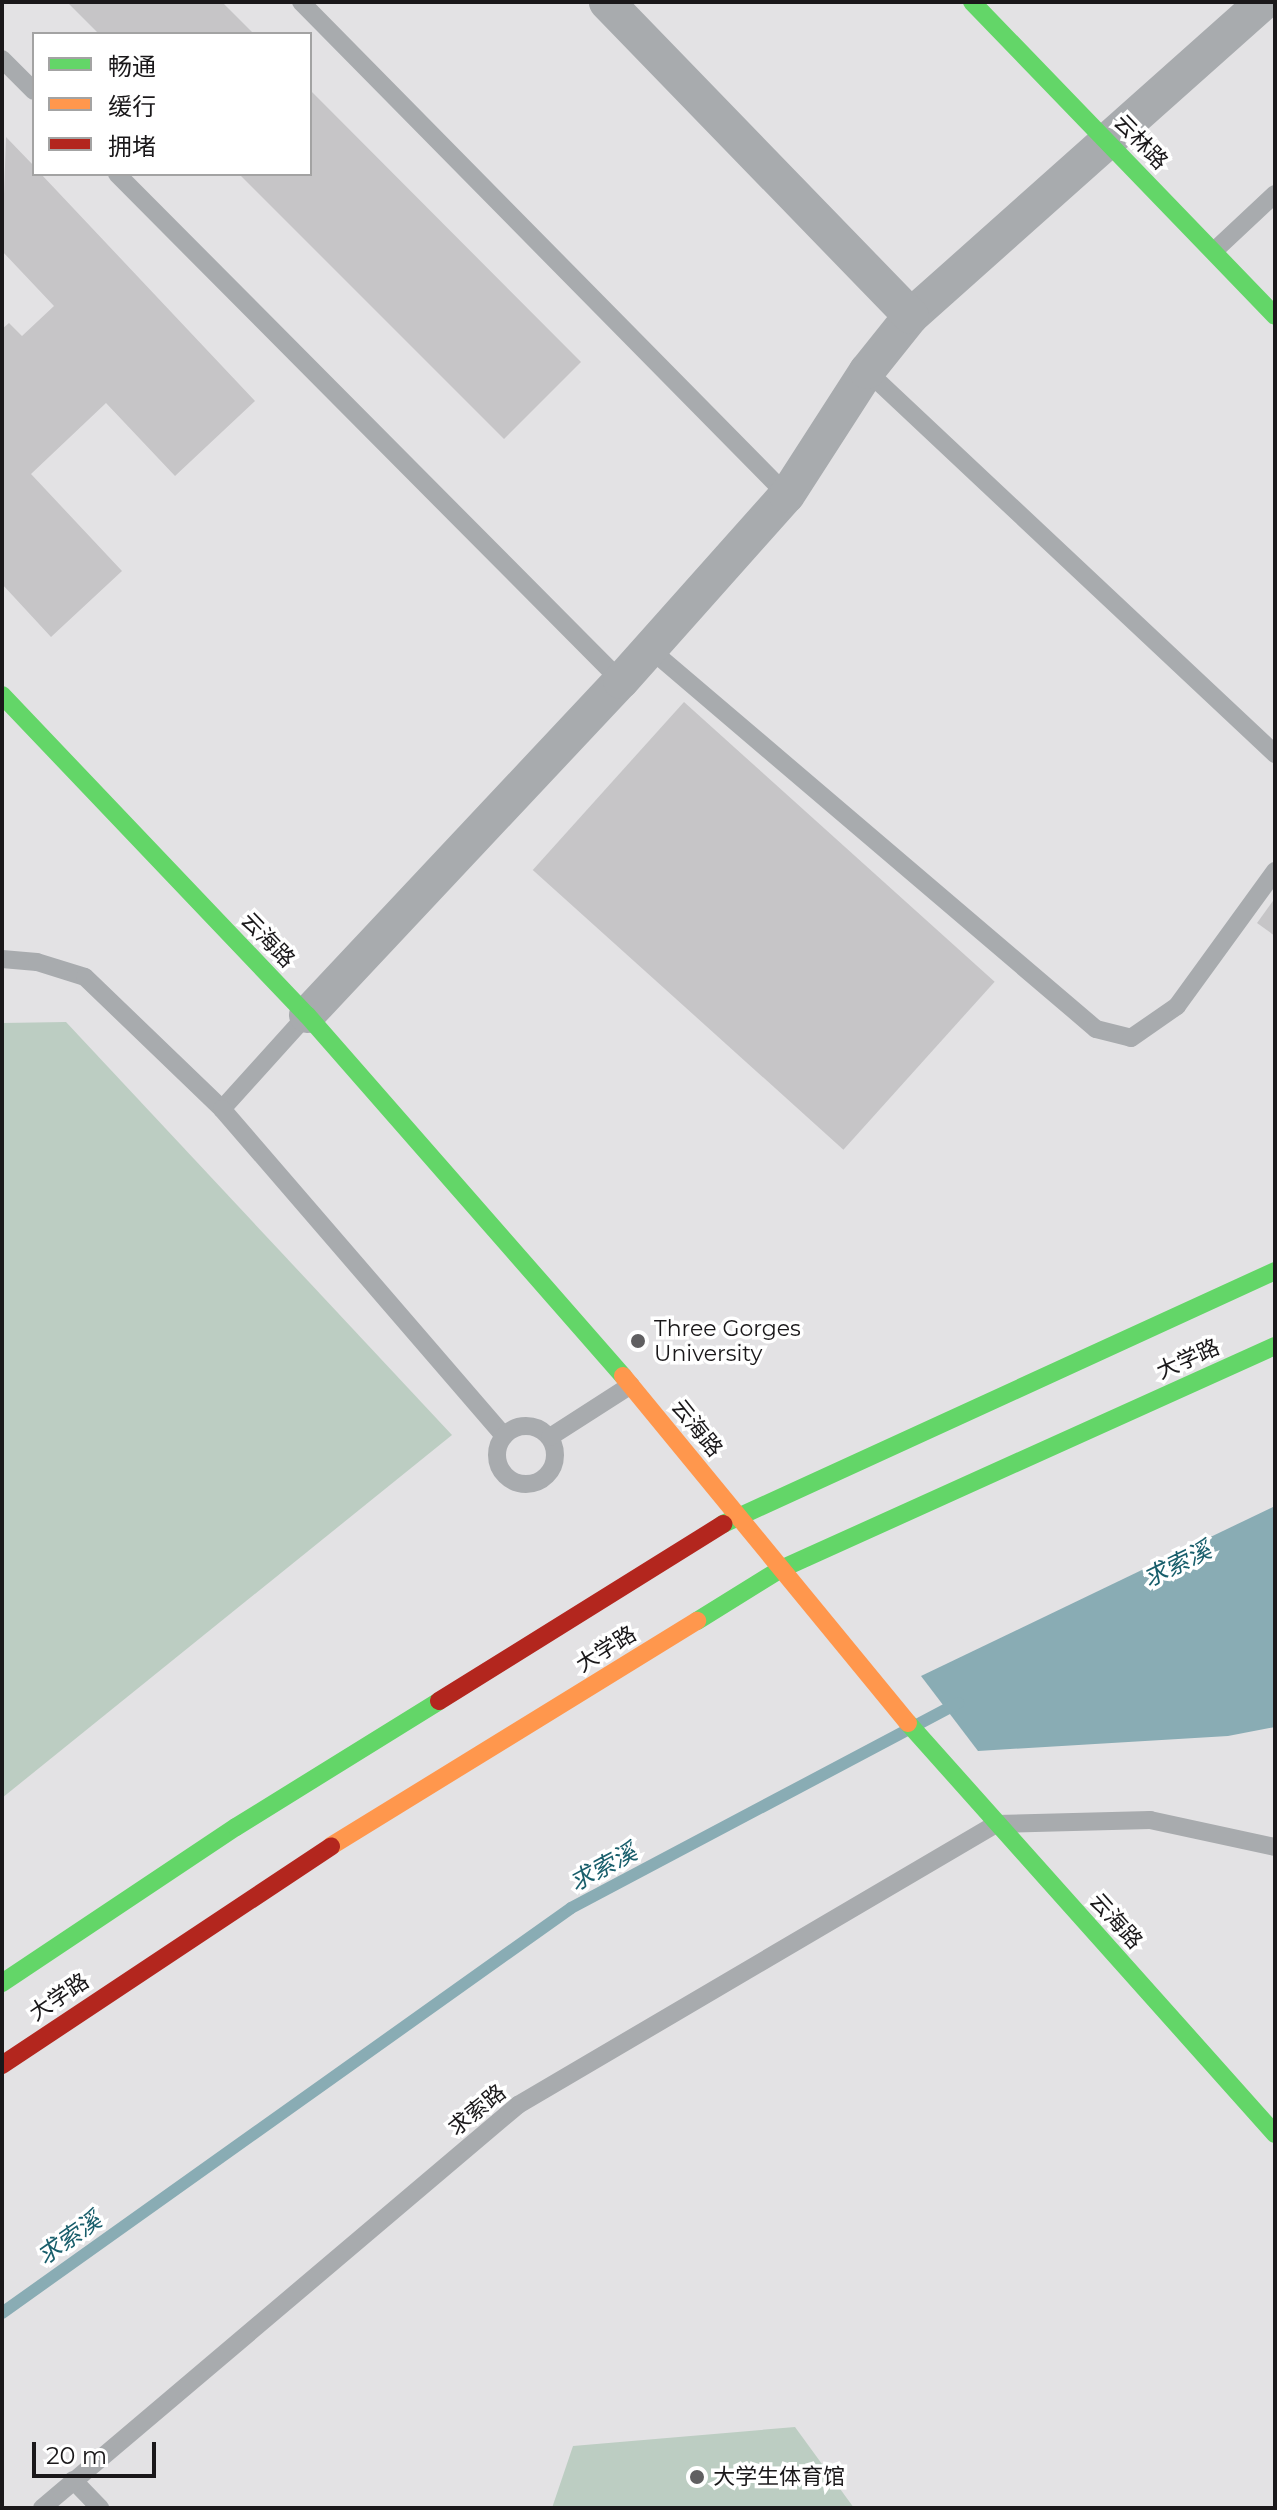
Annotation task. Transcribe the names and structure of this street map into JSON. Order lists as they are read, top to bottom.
{
  "streets": {
    "main road": ["云林路", "云海路", "大学路"],
    "lane": ["求索路"]
  },
  "crossings": [
    ["云海路", "大学路"],
    ["云海路", "求索路"]
  ],
  "water": ["求索溪"],
  "places": ["Three Gorges University", "大学生体育馆"],
  "legend": ["畅通", "缓行", "拥堵"],
  "scale_bar": "20 m"
}
